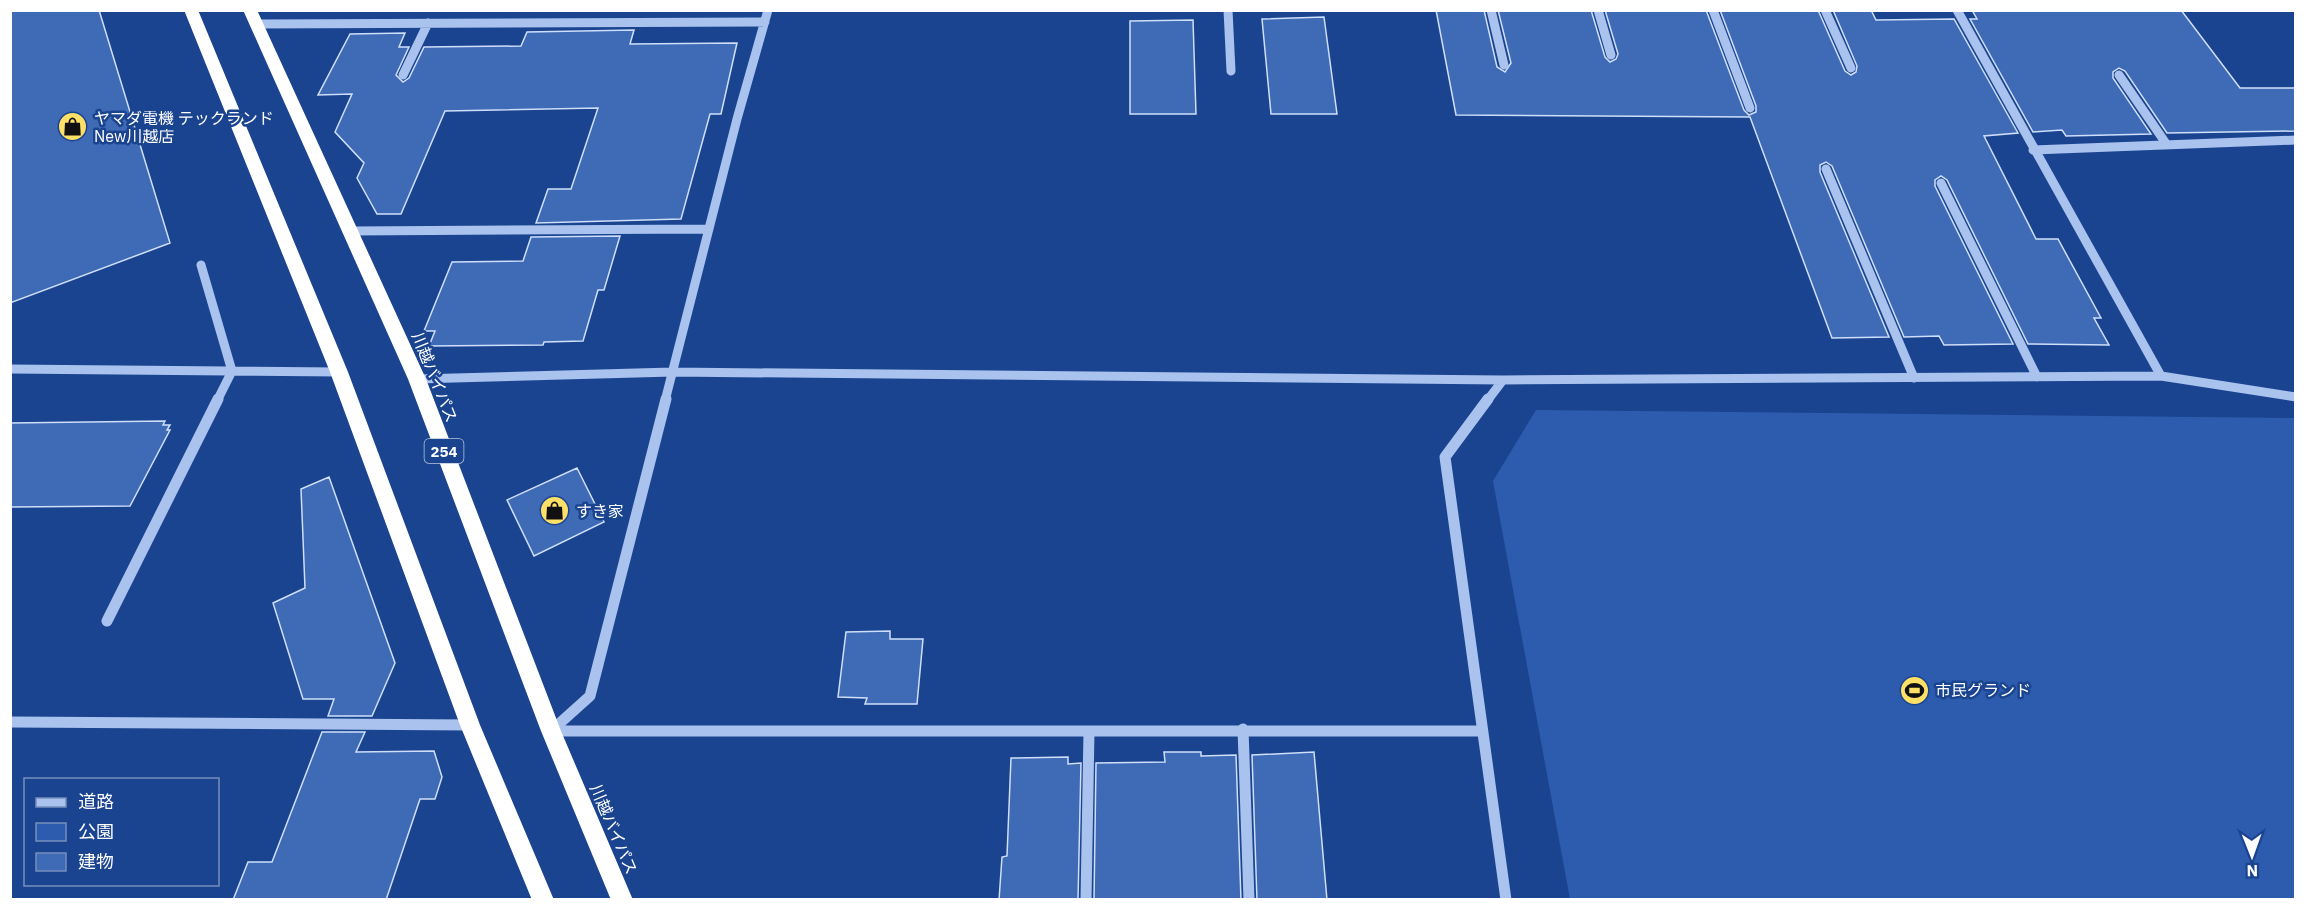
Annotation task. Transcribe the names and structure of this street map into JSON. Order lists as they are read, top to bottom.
{
  "streets": {
    "highway": ["川越バイパス", "254"]
  },
  "places": {
    "shop": ["ヤマダ電機 テックランド New川越店", "すき家"],
    "sports": ["市民グランド"]
  },
  "legend": ["道路", "公園", "建物"],
  "north": "bottom"
}
